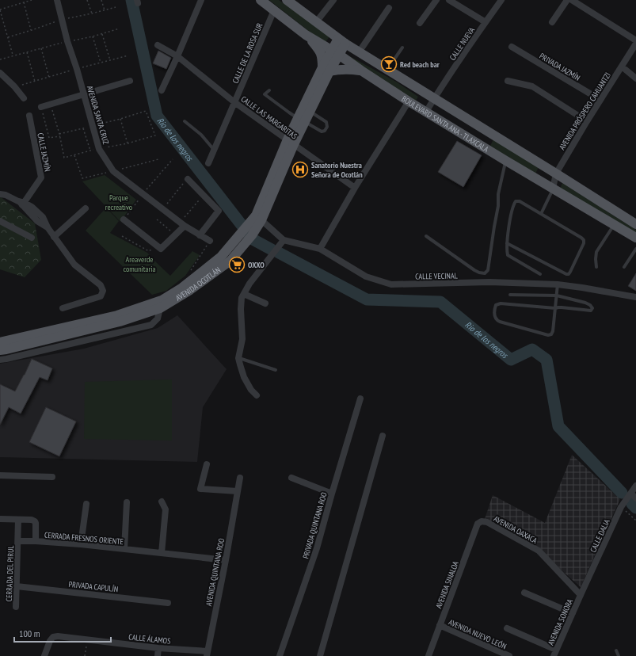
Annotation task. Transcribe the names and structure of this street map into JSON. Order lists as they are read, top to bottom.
{
  "streets": {
    "main road": ["BOULEVARD SANTA ANA - TLAXCALA", "AVENIDA OCOTLÁN"],
    "street": [
      "CALLE NUEVA",
      "CALLE DE LA ROSA SUR",
      "PRIVADA JAZMÍN",
      "AVENIDA PRÓSPERO CAHUANTZI",
      "AVENIDA SANTA CRUZ",
      "CALLE LAS MARGARITAS",
      "CALLE JAZMÍN",
      "CALLE VECINAL",
      "PRIVADA QUINTANA ROO",
      "AVENIDA OAXACA",
      "CALLE DALIA",
      "CERRADA FRESNOS ORIENTE",
      "AVENIDA QUINTANA ROO",
      "CERRADA DEL PIRUL",
      "AVENIDA SINALOA",
      "PRIVADA CAPULÍN",
      "AVENIDA SONORA",
      "AVENIDA NUEVO LEÓN",
      "CALLE ÁLAMOS"
    ]
  },
  "crossings": [
    ["CALLE NUEVA", "BOULEVARD SANTA ANA - TLAXCALA"],
    ["CALLE DE LA ROSA SUR", "CALLE LAS MARGARITAS"],
    ["CALLE DE LA ROSA SUR", "BOULEVARD SANTA ANA - TLAXCALA"],
    ["PRIVADA JAZMÍN", "AVENIDA PRÓSPERO CAHUANTZI"],
    ["AVENIDA PRÓSPERO CAHUANTZI", "BOULEVARD SANTA ANA - TLAXCALA"],
    ["CALLE LAS MARGARITAS", "AVENIDA OCOTLÁN"],
    ["BOULEVARD SANTA ANA - TLAXCALA", "AVENIDA OCOTLÁN"],
    ["CALLE VECINAL", "AVENIDA OCOTLÁN"],
    ["AVENIDA OAXACA", "CALLE DALIA"],
    ["AVENIDA OAXACA", "AVENIDA SINALOA"],
    ["AVENIDA OAXACA", "AVENIDA SONORA"],
    ["CALLE DALIA", "AVENIDA SONORA"],
    ["CERRADA FRESNOS ORIENTE", "AVENIDA QUINTANA ROO"],
    ["CERRADA FRESNOS ORIENTE", "CERRADA DEL PIRUL"],
    ["AVENIDA QUINTANA ROO", "CALLE ÁLAMOS"],
    ["CERRADA DEL PIRUL", "PRIVADA CAPULÍN"],
    ["AVENIDA SINALOA", "AVENIDA NUEVO LEÓN"]
  ],
  "water": ["Rio de los negros"],
  "parks": ["Parque recreativo", "Areaverde comunitaria"],
  "places": {
    "bar": ["Red beach bar"],
    "hospital": ["Sanatorio Nuestra Señora de Ocotlán"],
    "supermarket": ["OXXO"]
  },
  "scale_bar": "100 m"
}
